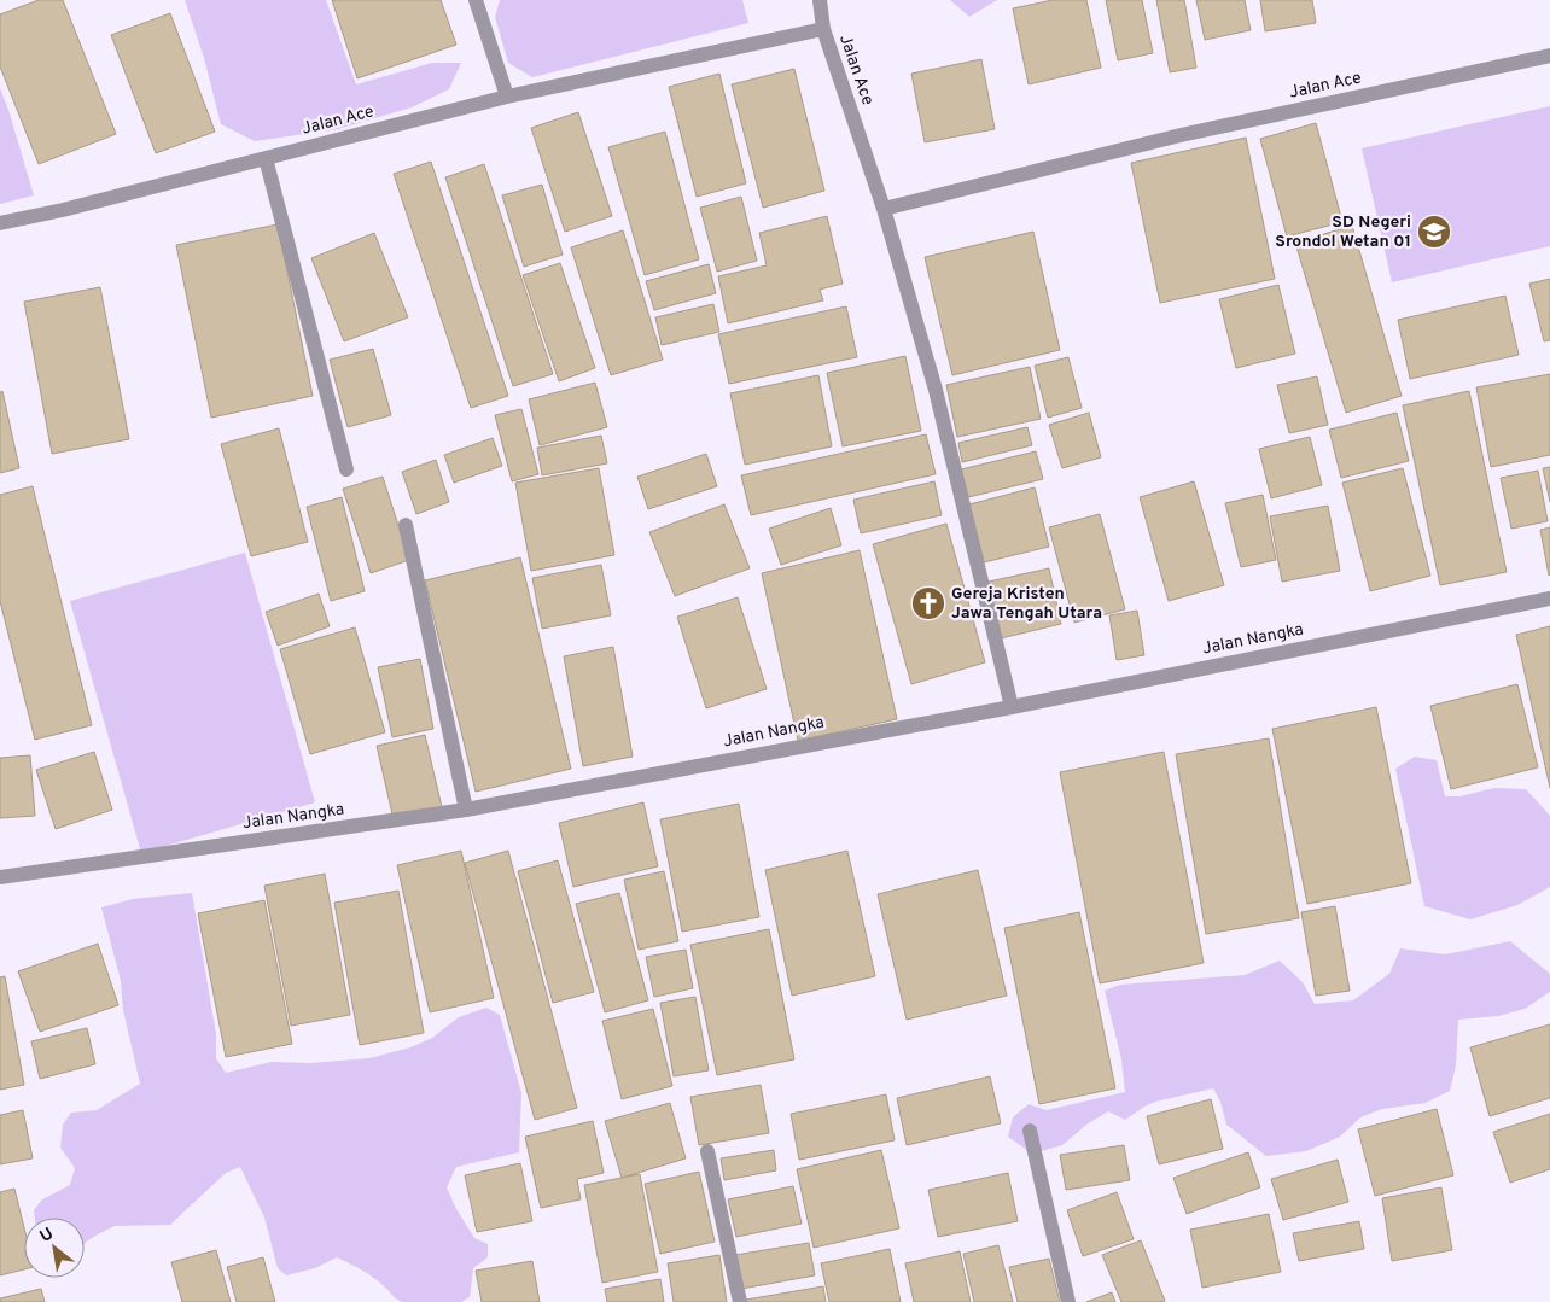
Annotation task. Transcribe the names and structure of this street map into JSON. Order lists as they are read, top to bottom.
{
  "streets": {
    "street": ["Jalan Ace", "Jalan Nangka"]
  },
  "places": {
    "school or university": ["SD Negeri Srondol Wetan 01"],
    "church": ["Gereja Kristen Jawa Tengah Utara"]
  },
  "north": "top left"
}
